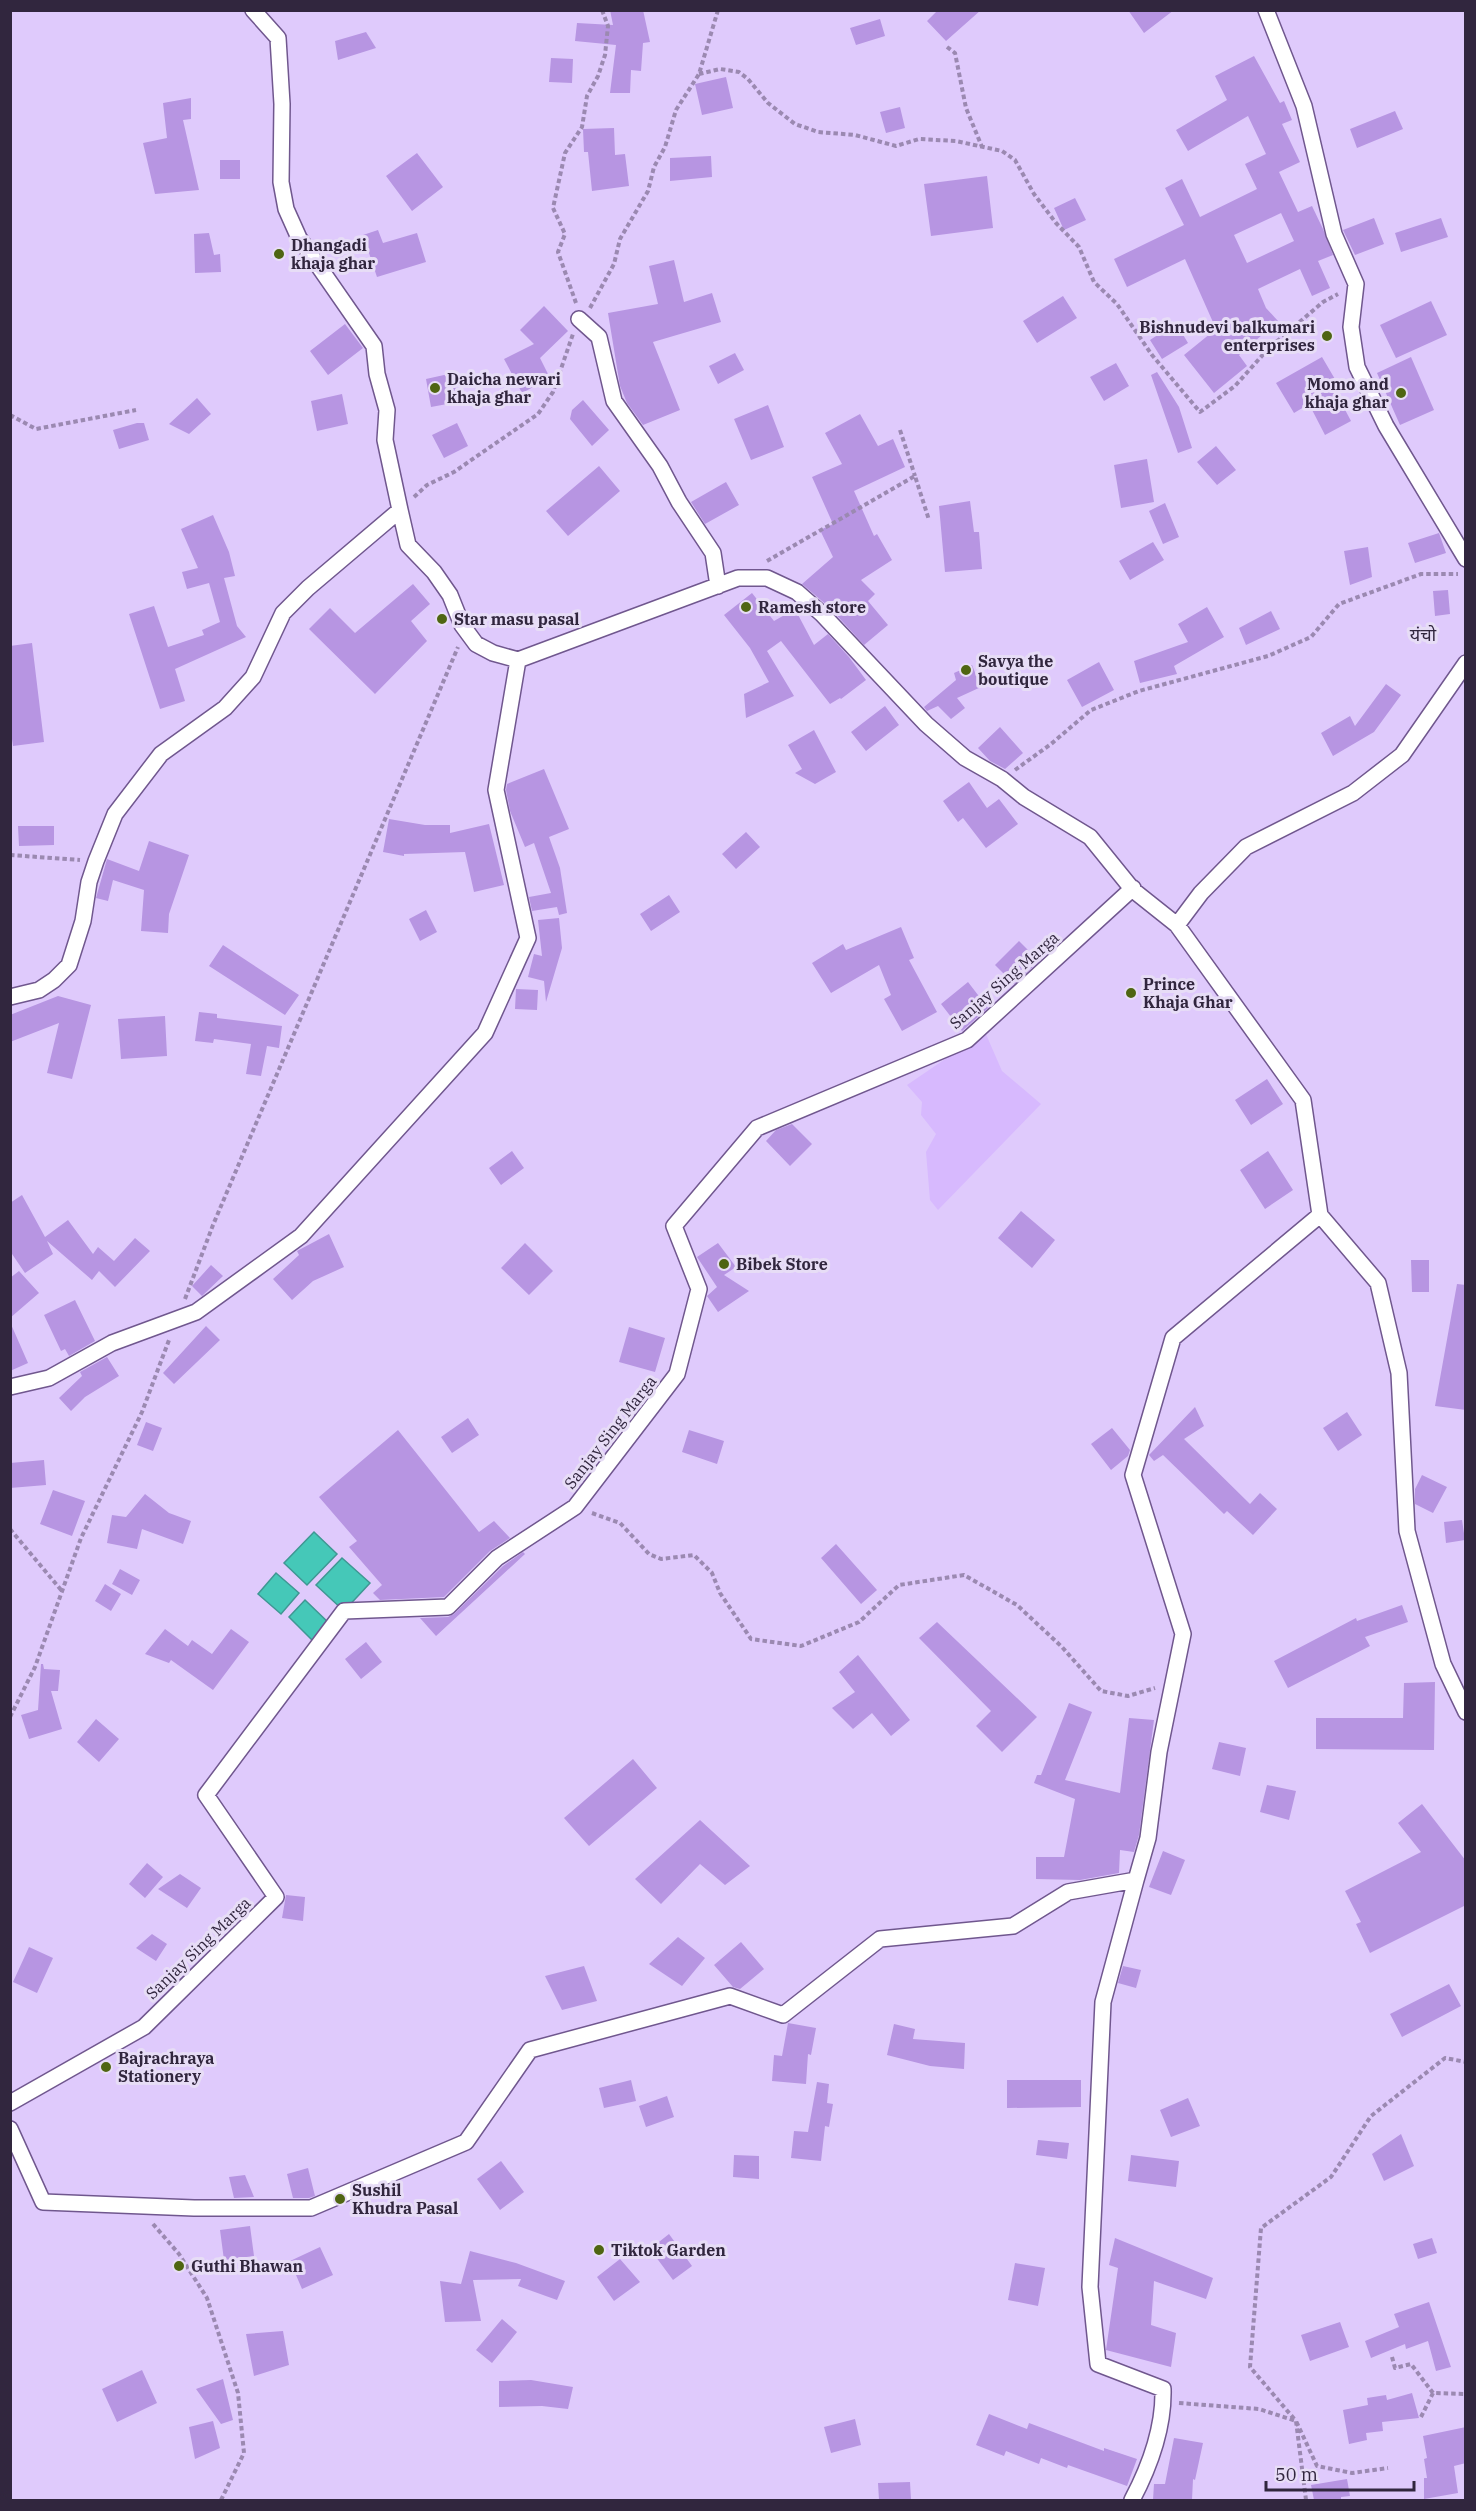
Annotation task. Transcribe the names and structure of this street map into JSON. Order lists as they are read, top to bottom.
{
  "streets": {
    "street": ["Sanjay Sing Marga"]
  },
  "districts": ["यंचो"],
  "places": [
    "Dhangadi khaja ghar",
    "Bishnudevi balkumari enterprises",
    "Daicha newari khaja ghar",
    "Momo and khaja ghar",
    "Ramesh store",
    "Star masu pasal",
    "Savya the boutique",
    "Prince Khaja Ghar",
    "Bibek Store",
    "Bajrachraya Stationery",
    "Sushil Khudra Pasal",
    "Tiktok Garden",
    "Guthi Bhawan"
  ],
  "scale_bar": "50 m"
}
